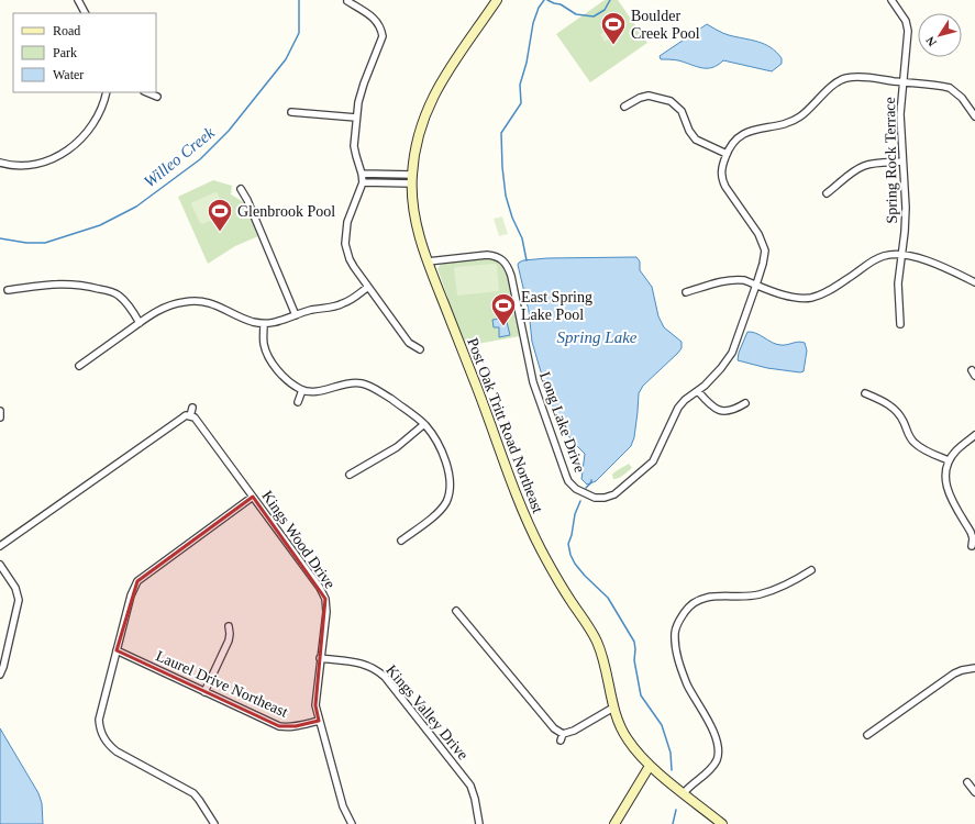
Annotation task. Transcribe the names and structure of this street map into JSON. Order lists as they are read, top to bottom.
{
  "streets": {
    "street": [
      "Spring Rock Terrace",
      "Long Lake Drive",
      "Post Oak Tritt Road Northeast",
      "Kings Wood Drive",
      "Laurel Drive Northeast",
      "Kings Valley Drive"
    ]
  },
  "crossings": [
    ["Spring Rock Terrace", "Long Lake Drive"],
    ["Long Lake Drive", "Post Oak Tritt Road Northeast"],
    ["Kings Wood Drive", "Laurel Drive Northeast"],
    ["Kings Wood Drive", "Kings Valley Drive"]
  ],
  "water": ["Willeo Creek", "Spring Lake"],
  "places": {
    "sports": ["Boulder Creek Pool", "Glenbrook Pool", "East Spring Lake Pool"]
  },
  "legend": ["Road", "Park", "Water"],
  "north": "bottom left"
}
